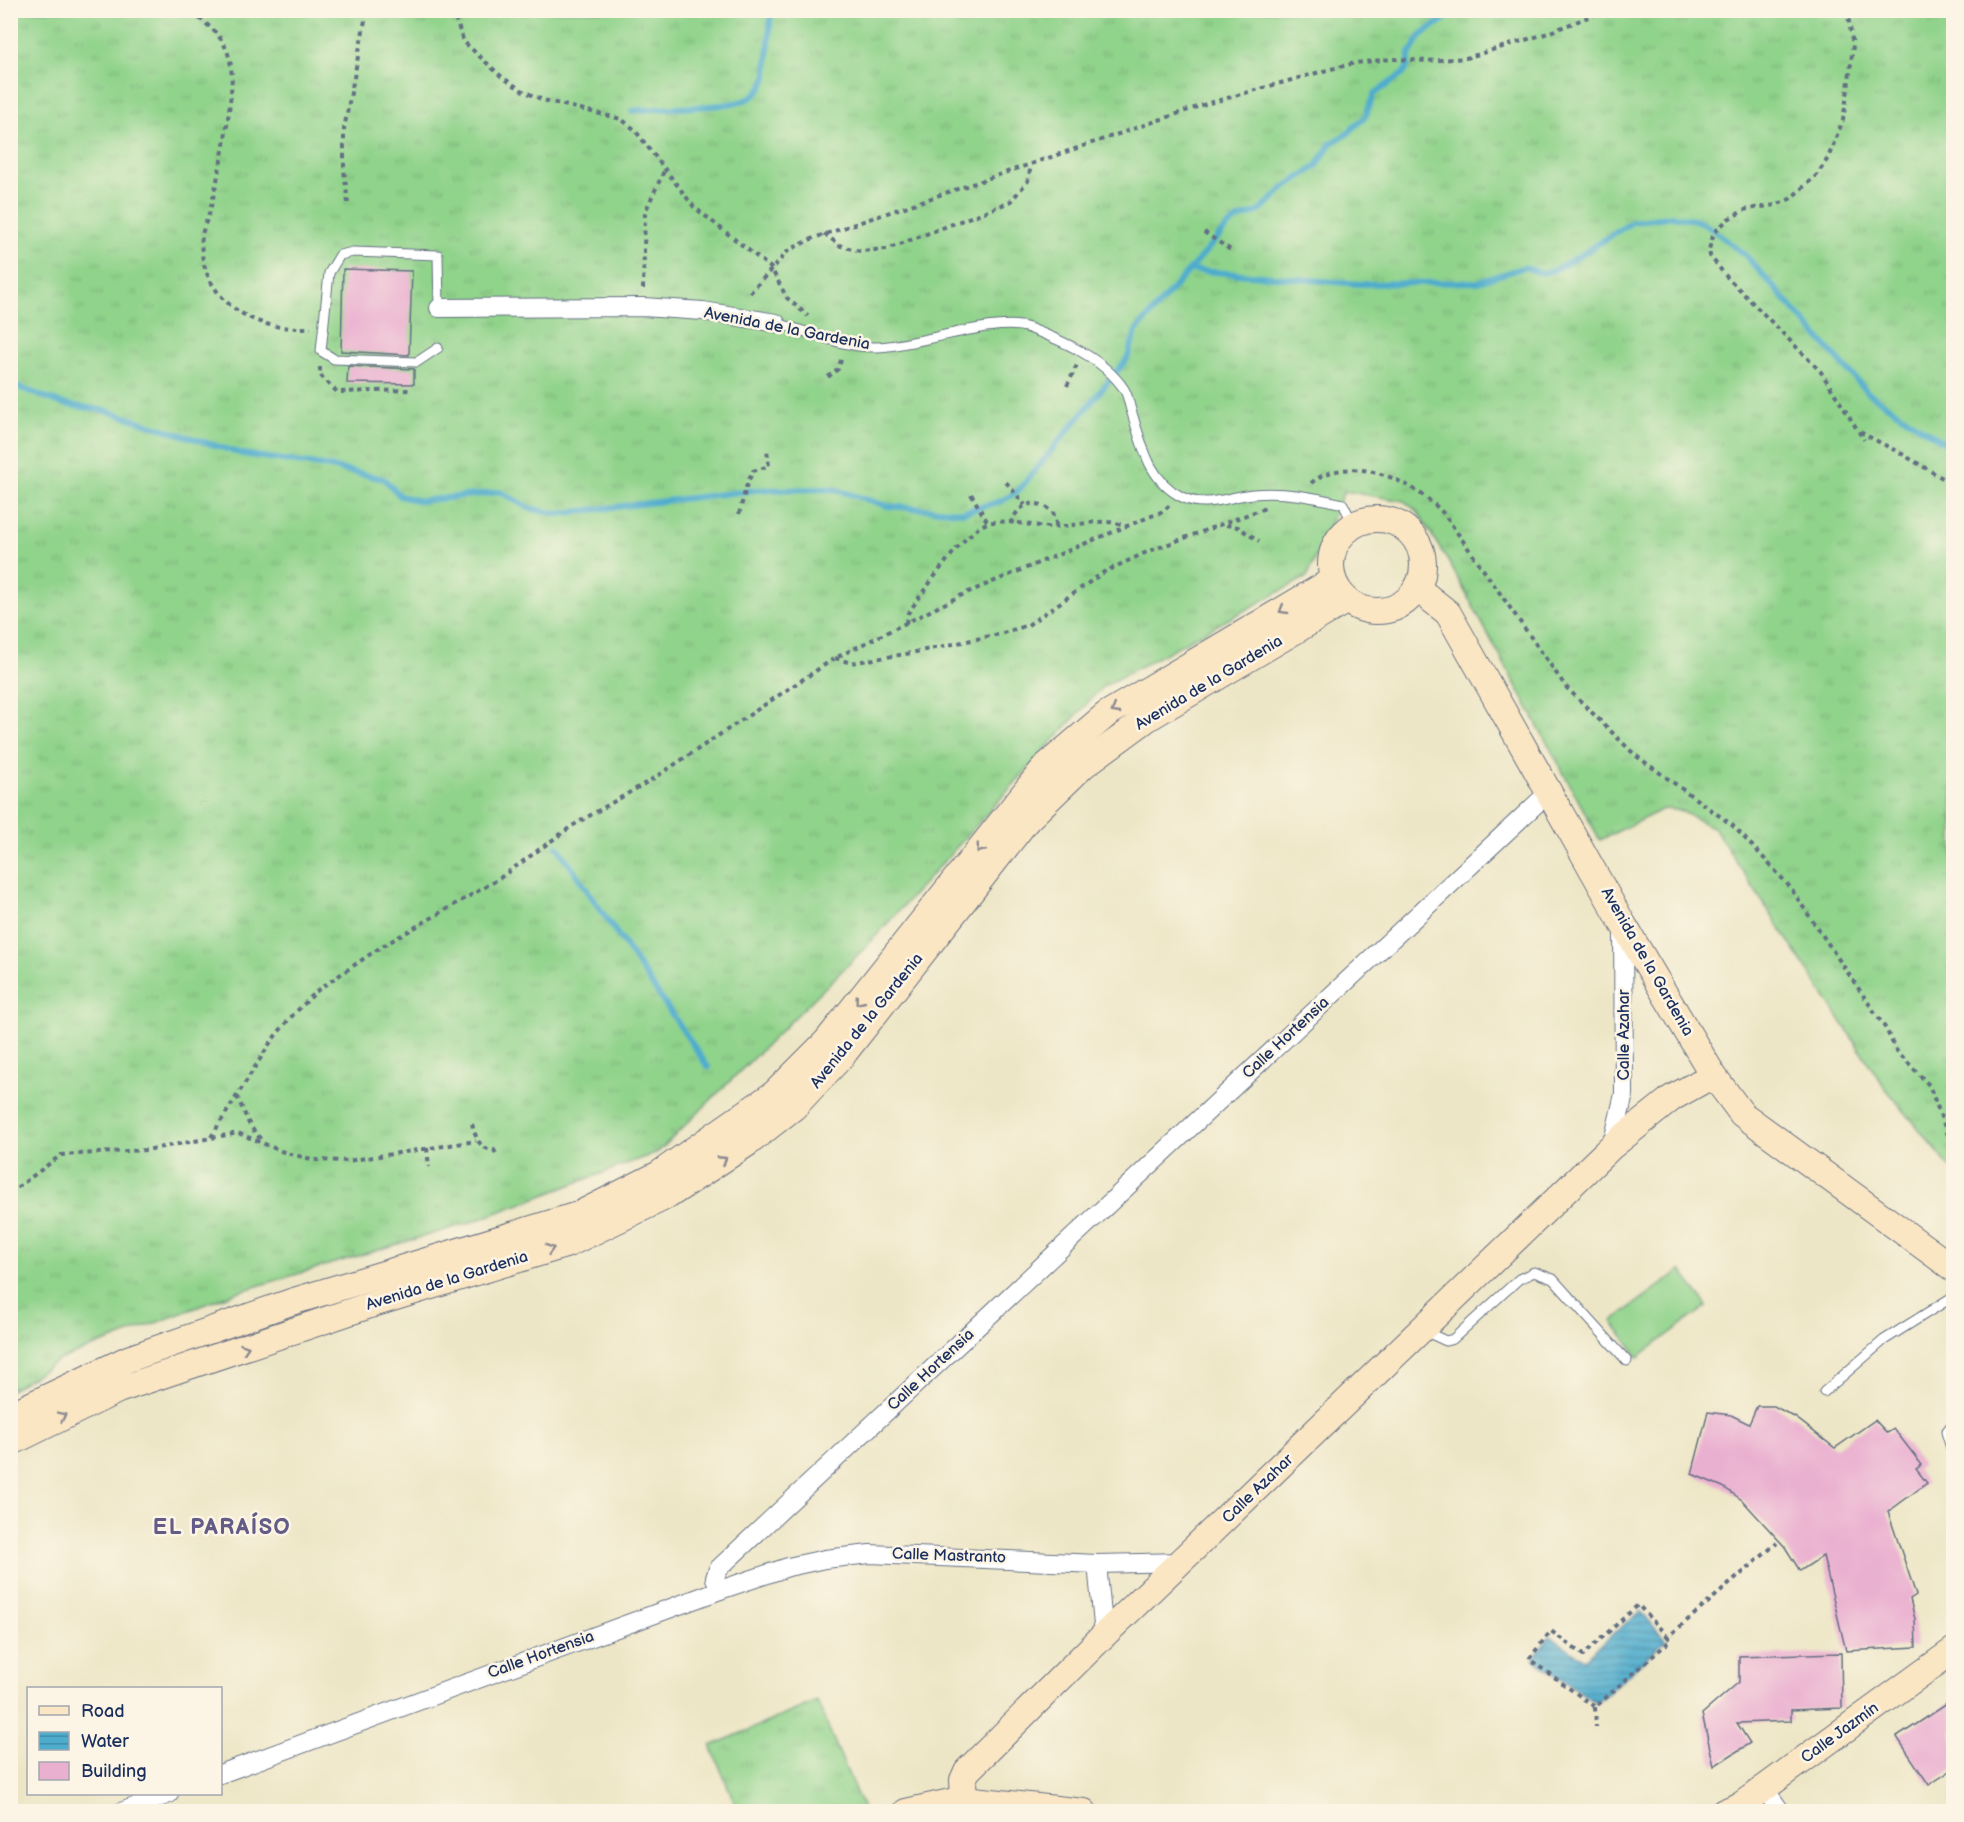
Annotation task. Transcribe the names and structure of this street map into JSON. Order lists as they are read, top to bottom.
{
  "streets": {
    "street": [
      "Avenida de la Gardenia",
      "Calle Azahar",
      "Calle Hortensia",
      "Calle Mastranto",
      "Calle Jazmín"
    ]
  },
  "crossings": [
    ["Avenida de la Gardenia", "Calle Azahar"],
    ["Avenida de la Gardenia", "Calle Hortensia"],
    ["Calle Azahar", "Calle Mastranto"],
    ["Calle Hortensia", "Calle Mastranto"]
  ],
  "districts": ["EL PARAÍSO"],
  "legend": ["Road", "Water", "Building"]
}
